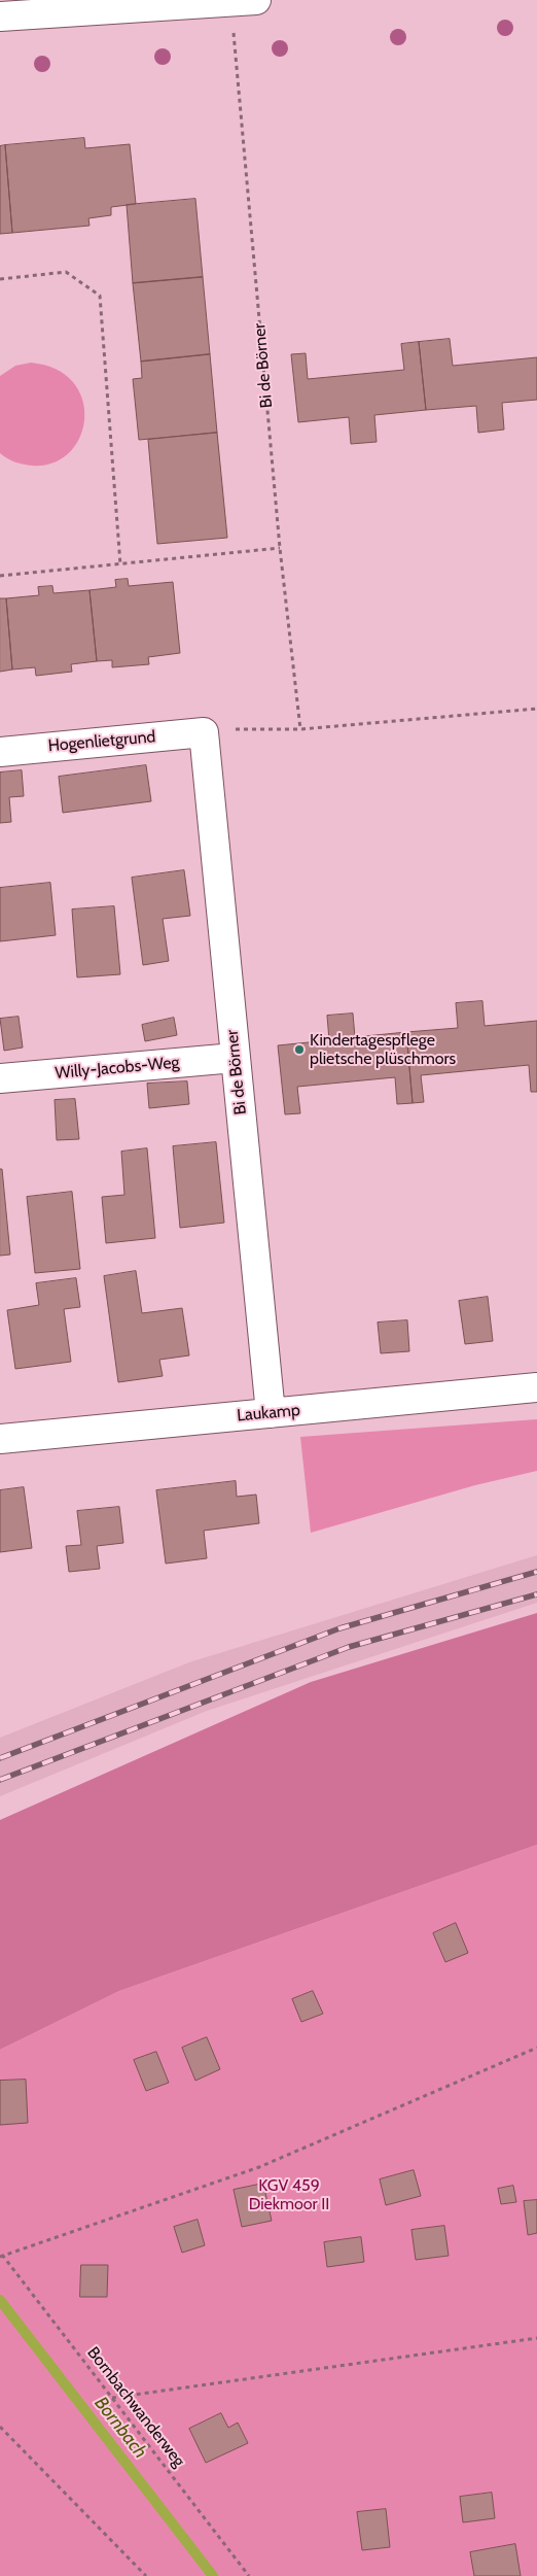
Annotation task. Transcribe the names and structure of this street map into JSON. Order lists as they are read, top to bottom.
{
  "streets": {
    "street": [
      "Bi de Börner",
      "Hogenlietgrund",
      "Willy-Jacobs-Weg",
      "Laukamp"
    ],
    "path": ["Bornbachwanderweg"]
  },
  "crossings": [
    ["Bi de Börner", "Hogenlietgrund"],
    ["Bi de Börner", "Willy-Jacobs-Weg"],
    ["Bi de Börner", "Laukamp"]
  ],
  "water": ["Bornbach"],
  "parks": ["KGV 459 Diekmoor II"],
  "places": ["Kindertagespflege plietsche plüschmors"]
}
